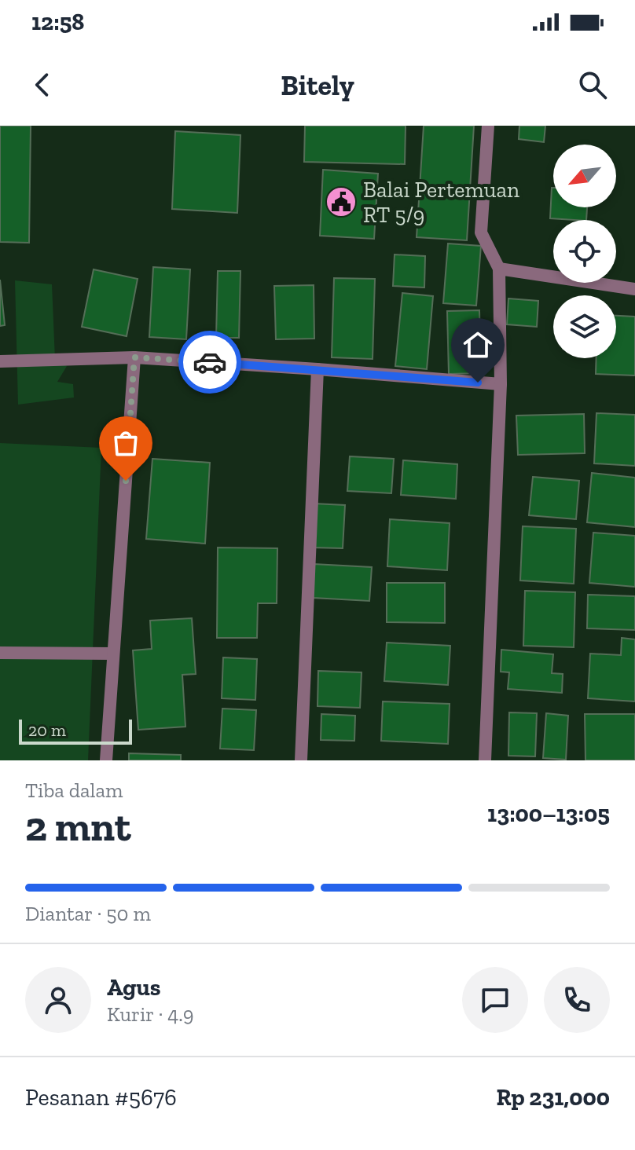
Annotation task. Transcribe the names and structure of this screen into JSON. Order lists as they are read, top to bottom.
{
  "places": {
    "public building": ["Balai Pertemuan RT 5/9"]
  },
  "scale_bar": "20 m",
  "north": "bottom left",
  "page": {
    "status": "12:58",
    "header": "Bitely",
    "scale": "20 m",
    "heading": ["2 mnt", "Tiba dalam", "13:00–13:05"],
    "panel": [
      "Agus",
      "Kurir · 4.9",
      "Pesanan #5676",
      "Rp 231,000"
    ],
    "bar": "Diantar · 50 m"
  }
}
